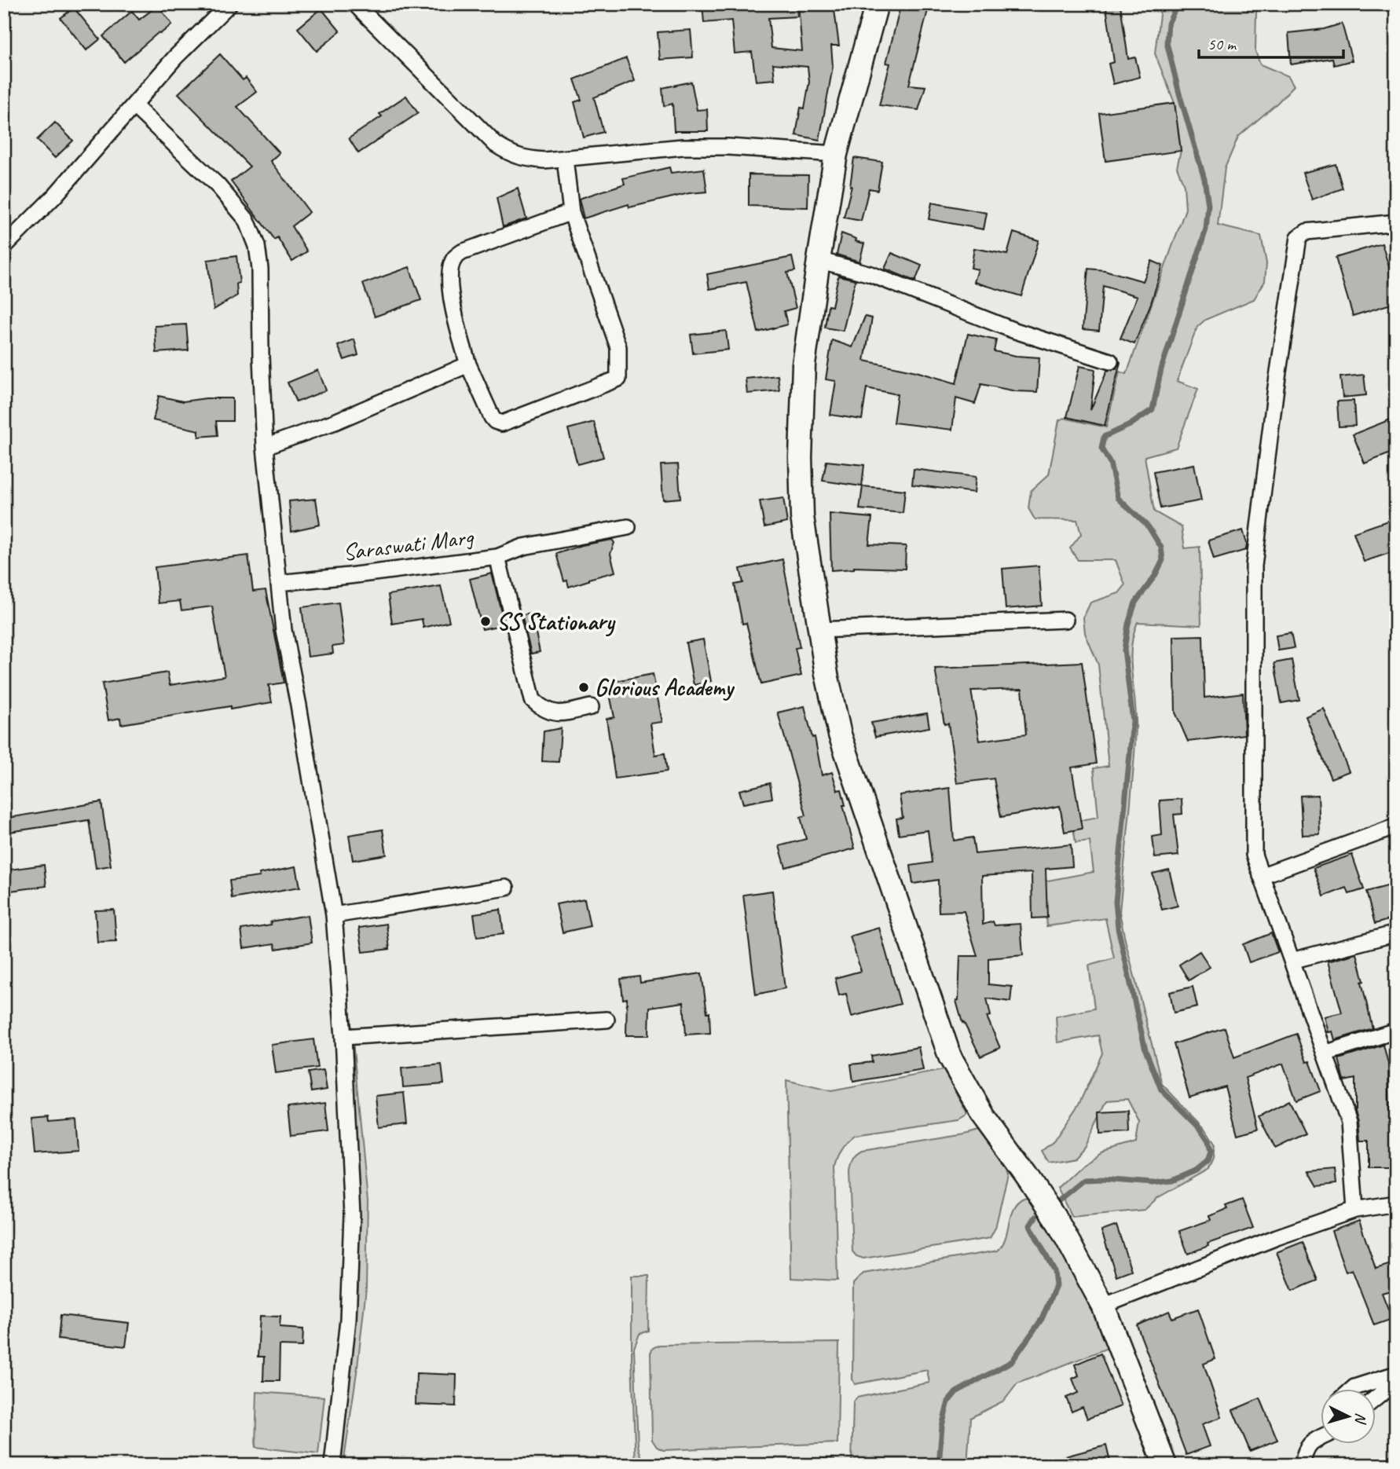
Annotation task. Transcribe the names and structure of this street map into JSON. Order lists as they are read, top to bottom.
{
  "streets": {
    "street": ["Saraswati Marg"]
  },
  "places": ["SS Stationary", "Glorious Academy"],
  "scale_bar": "50 m",
  "north": "right"
}
